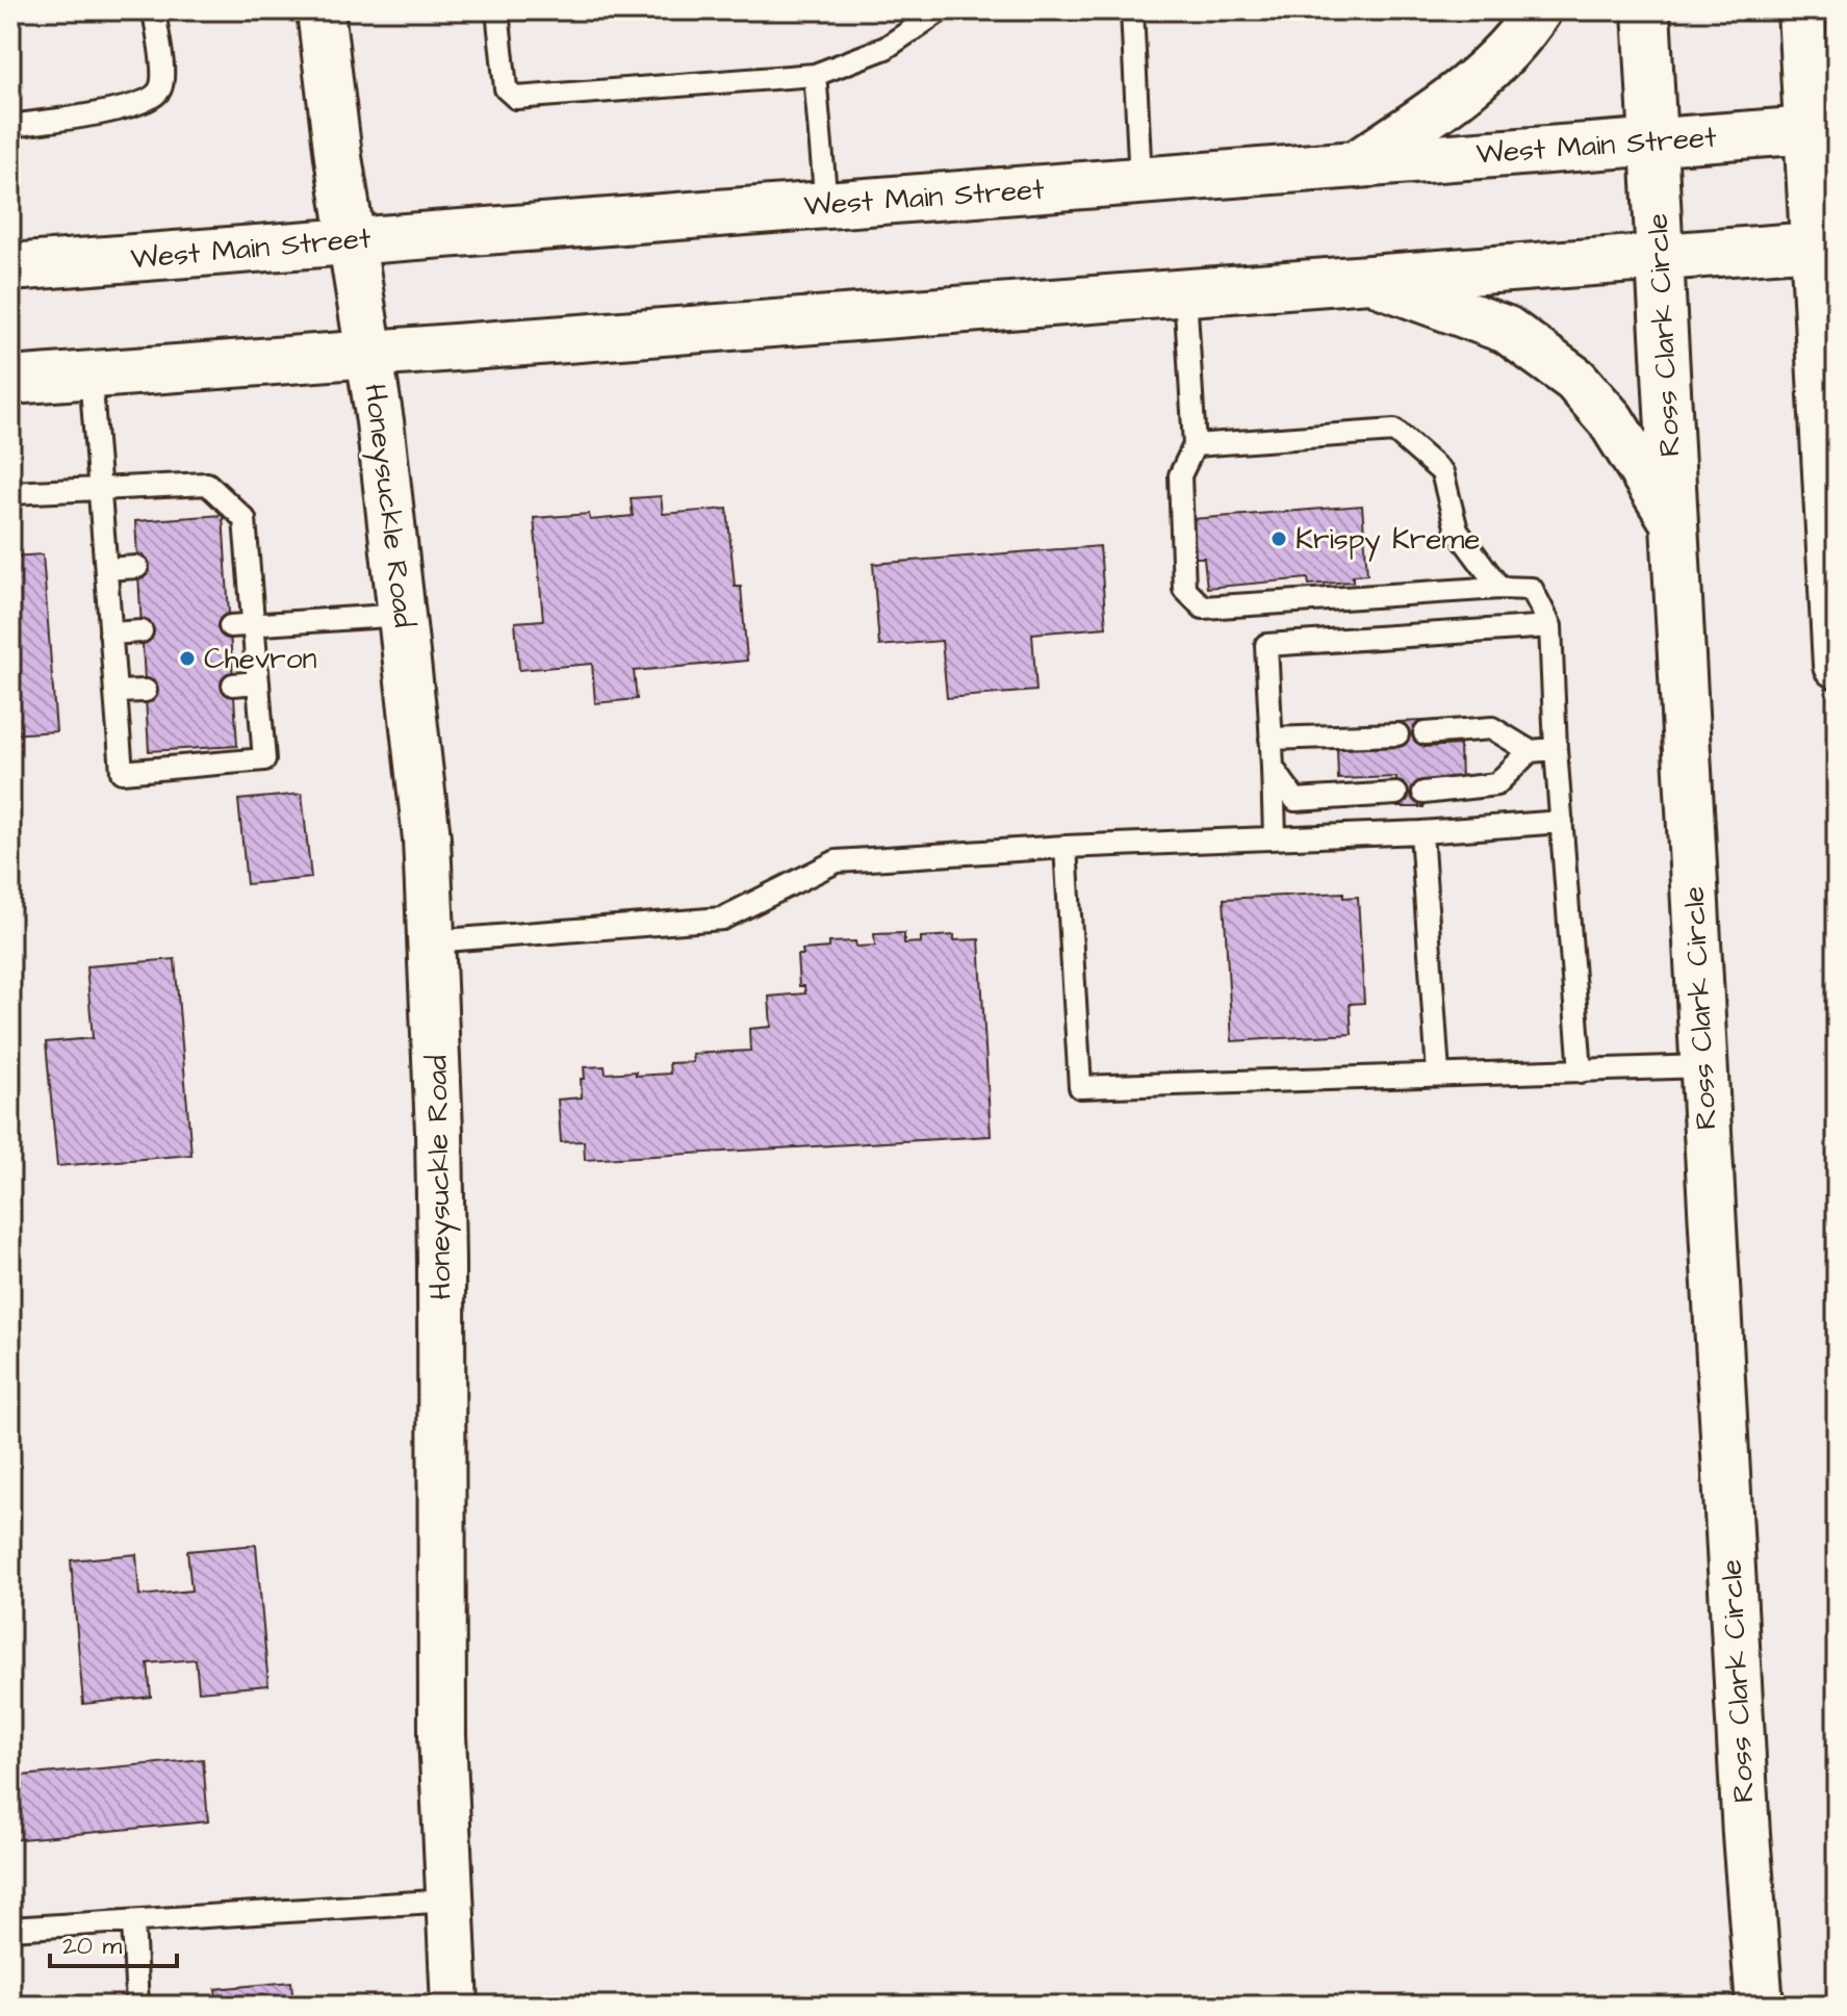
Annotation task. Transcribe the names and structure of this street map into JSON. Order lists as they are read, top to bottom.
{
  "streets": {
    "main road": ["West Main Street", "Ross Clark Circle", "Honeysuckle Road"]
  },
  "crossings": [
    ["West Main Street", "Ross Clark Circle"],
    ["West Main Street", "Honeysuckle Road"]
  ],
  "places": ["Krispy Kreme", "Chevron"],
  "scale_bar": "20 m"
}
